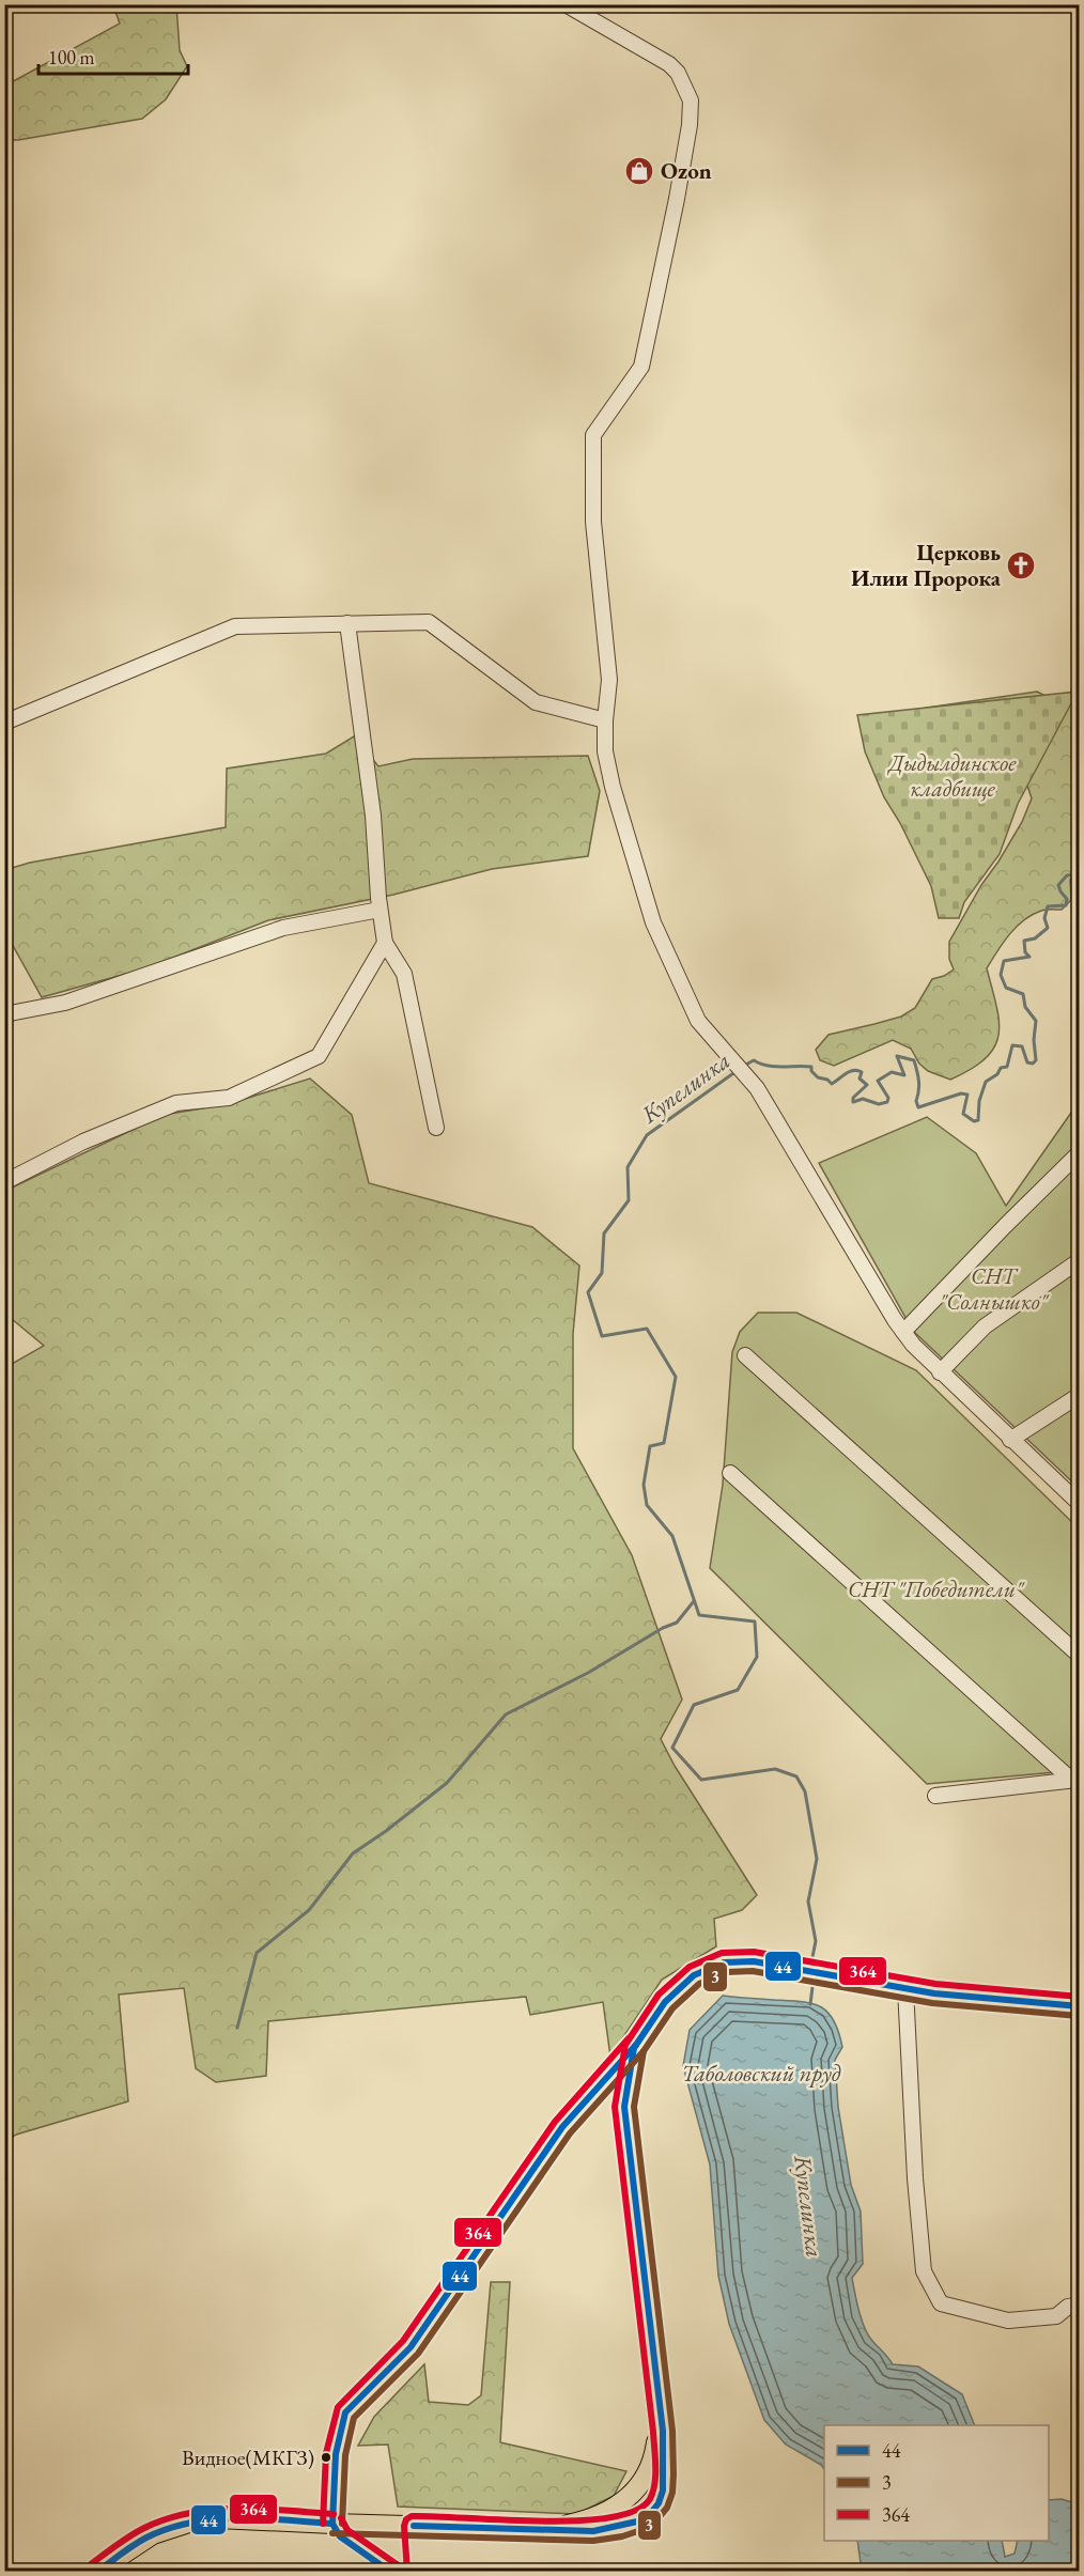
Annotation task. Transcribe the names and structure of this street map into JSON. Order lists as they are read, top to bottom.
{
  "water": ["Купелинка", "Таболовский пруд"],
  "parks": ["Дыдылдинское кладбище", "СНТ \"Солнышко\"", "СНТ \"Победители\""],
  "places": {
    "shop": ["Ozon"],
    "church": ["Церковь Илии Пророка"],
    "other": ["Видное(МКГЗ)"]
  },
  "lines": ["transit line 364", "transit line 44", "transit line 3"],
  "legend": ["44", "3", "364"],
  "scale_bar": "100 m"
}
